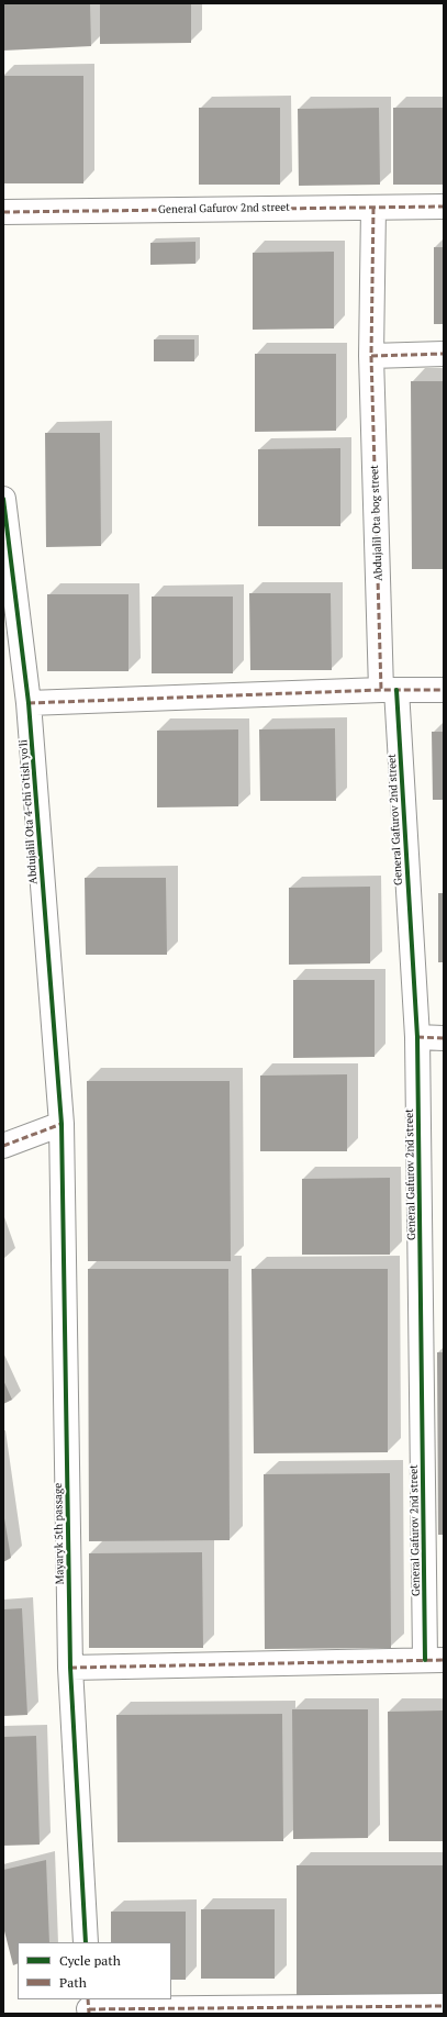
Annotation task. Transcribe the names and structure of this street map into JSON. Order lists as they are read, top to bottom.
{
  "streets": {
    "street": [
      "General Gafurov 2nd street",
      "Abdujalil Ota bog street",
      "Abdujalil Ota 4-chi o'tish yo'li",
      "Mayaryk 5th passage"
    ]
  },
  "crossings": [
    ["General Gafurov 2nd street", "Abdujalil Ota bog street"],
    ["Abdujalil Ota 4-chi o'tish yo'li", "Mayaryk 5th passage"]
  ],
  "legend": ["Cycle path", "Path"]
}
